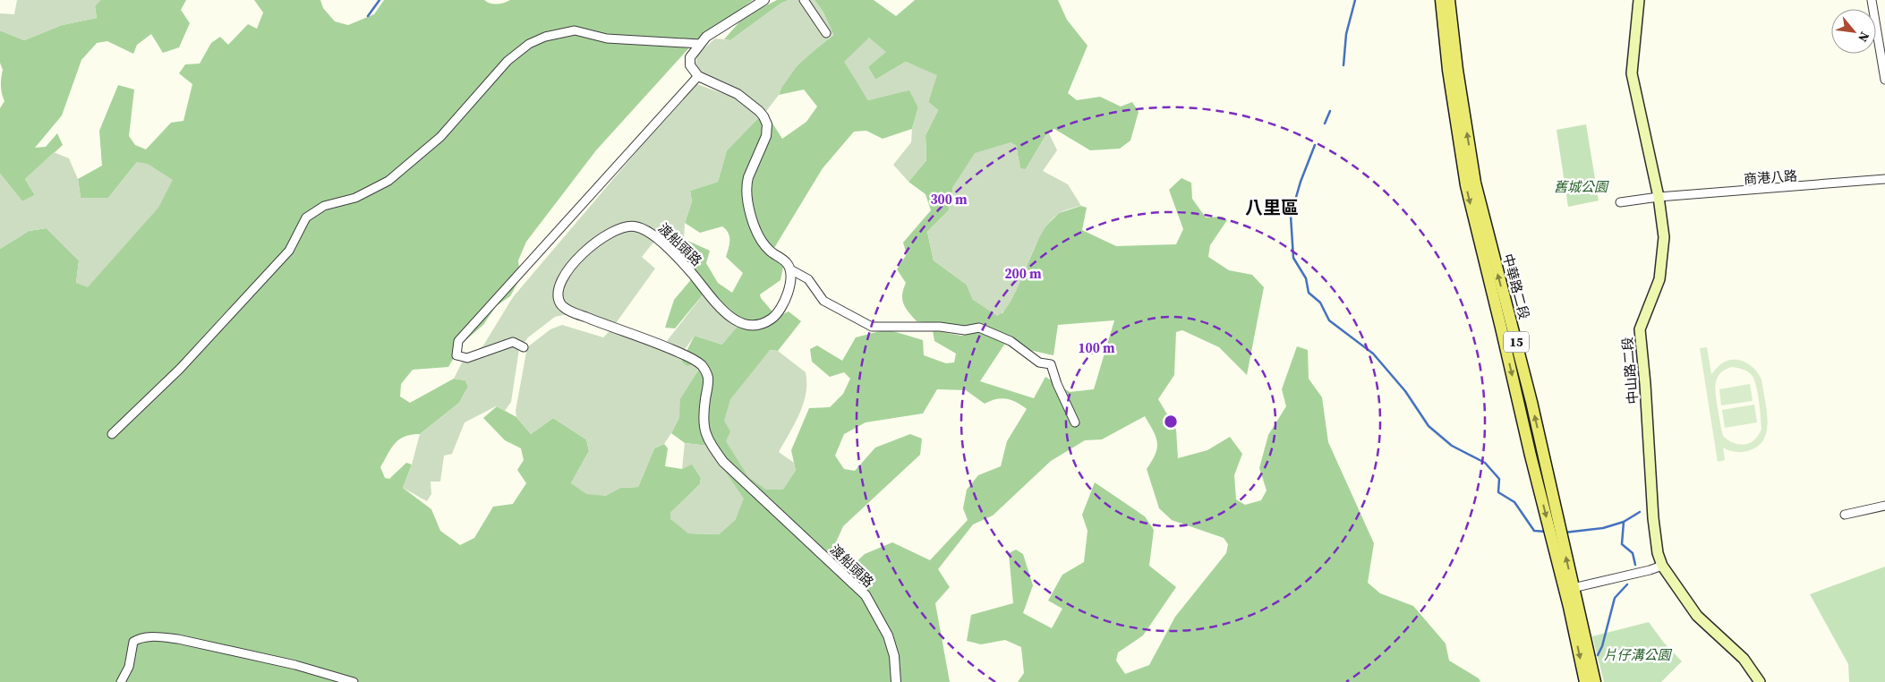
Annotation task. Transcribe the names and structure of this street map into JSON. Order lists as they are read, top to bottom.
{
  "streets": {
    "main road": ["中華路二段", "15", "中山路二段"],
    "street": ["商港八路", "渡船頭路"]
  },
  "crossings": [
    ["商港八路", "中山路二段"]
  ],
  "districts": ["八里區"],
  "parks": ["舊城公園", "片仔溝公園"],
  "north": "bottom right",
  "rings": ["300 m", "200 m", "100 m"]
}
